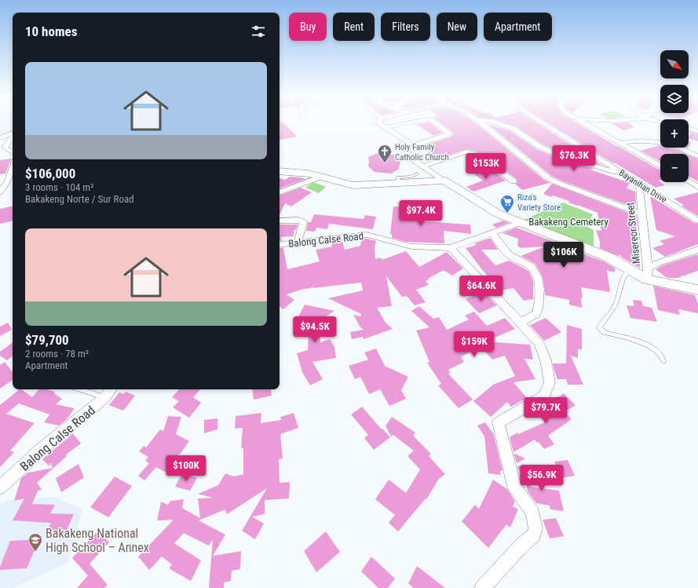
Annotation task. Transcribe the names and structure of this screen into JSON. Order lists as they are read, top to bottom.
{
  "streets": {
    "street": ["Bayanihan Drive", "Misereor Street", "Balong Calse Road"]
  },
  "crossings": [
    ["Bayanihan Drive", "Misereor Street"]
  ],
  "parks": ["Bakakeng Cemetery"],
  "places": {
    "church": ["Holy Family Catholic Church"],
    "supermarket": ["Riza's Variety Store"],
    "school or university": ["Bakakeng National High School – Annex"]
  },
  "north": "bottom right",
  "page": {
    "chip": [
      "Buy",
      "Rent",
      "Filters",
      "New",
      "Apartment"
    ],
    "heading": "10 homes",
    "map_buttons": ["+", "−"],
    "list": [
      {
        "name": "$106,000",
        "note": "3 rooms · 104 m² · Bakakeng Norte / Sur Road"
      },
      {
        "name": "$79,700",
        "note": "2 rooms · 78 m² · Apartment"
      }
    ],
    "price": [
      "$76.3K",
      "$153K",
      "$97.4K",
      "$106K",
      "$64.6K",
      "$94.5K",
      "$159K",
      "$79.7K",
      "$100K",
      "$56.9K"
    ]
  }
}
